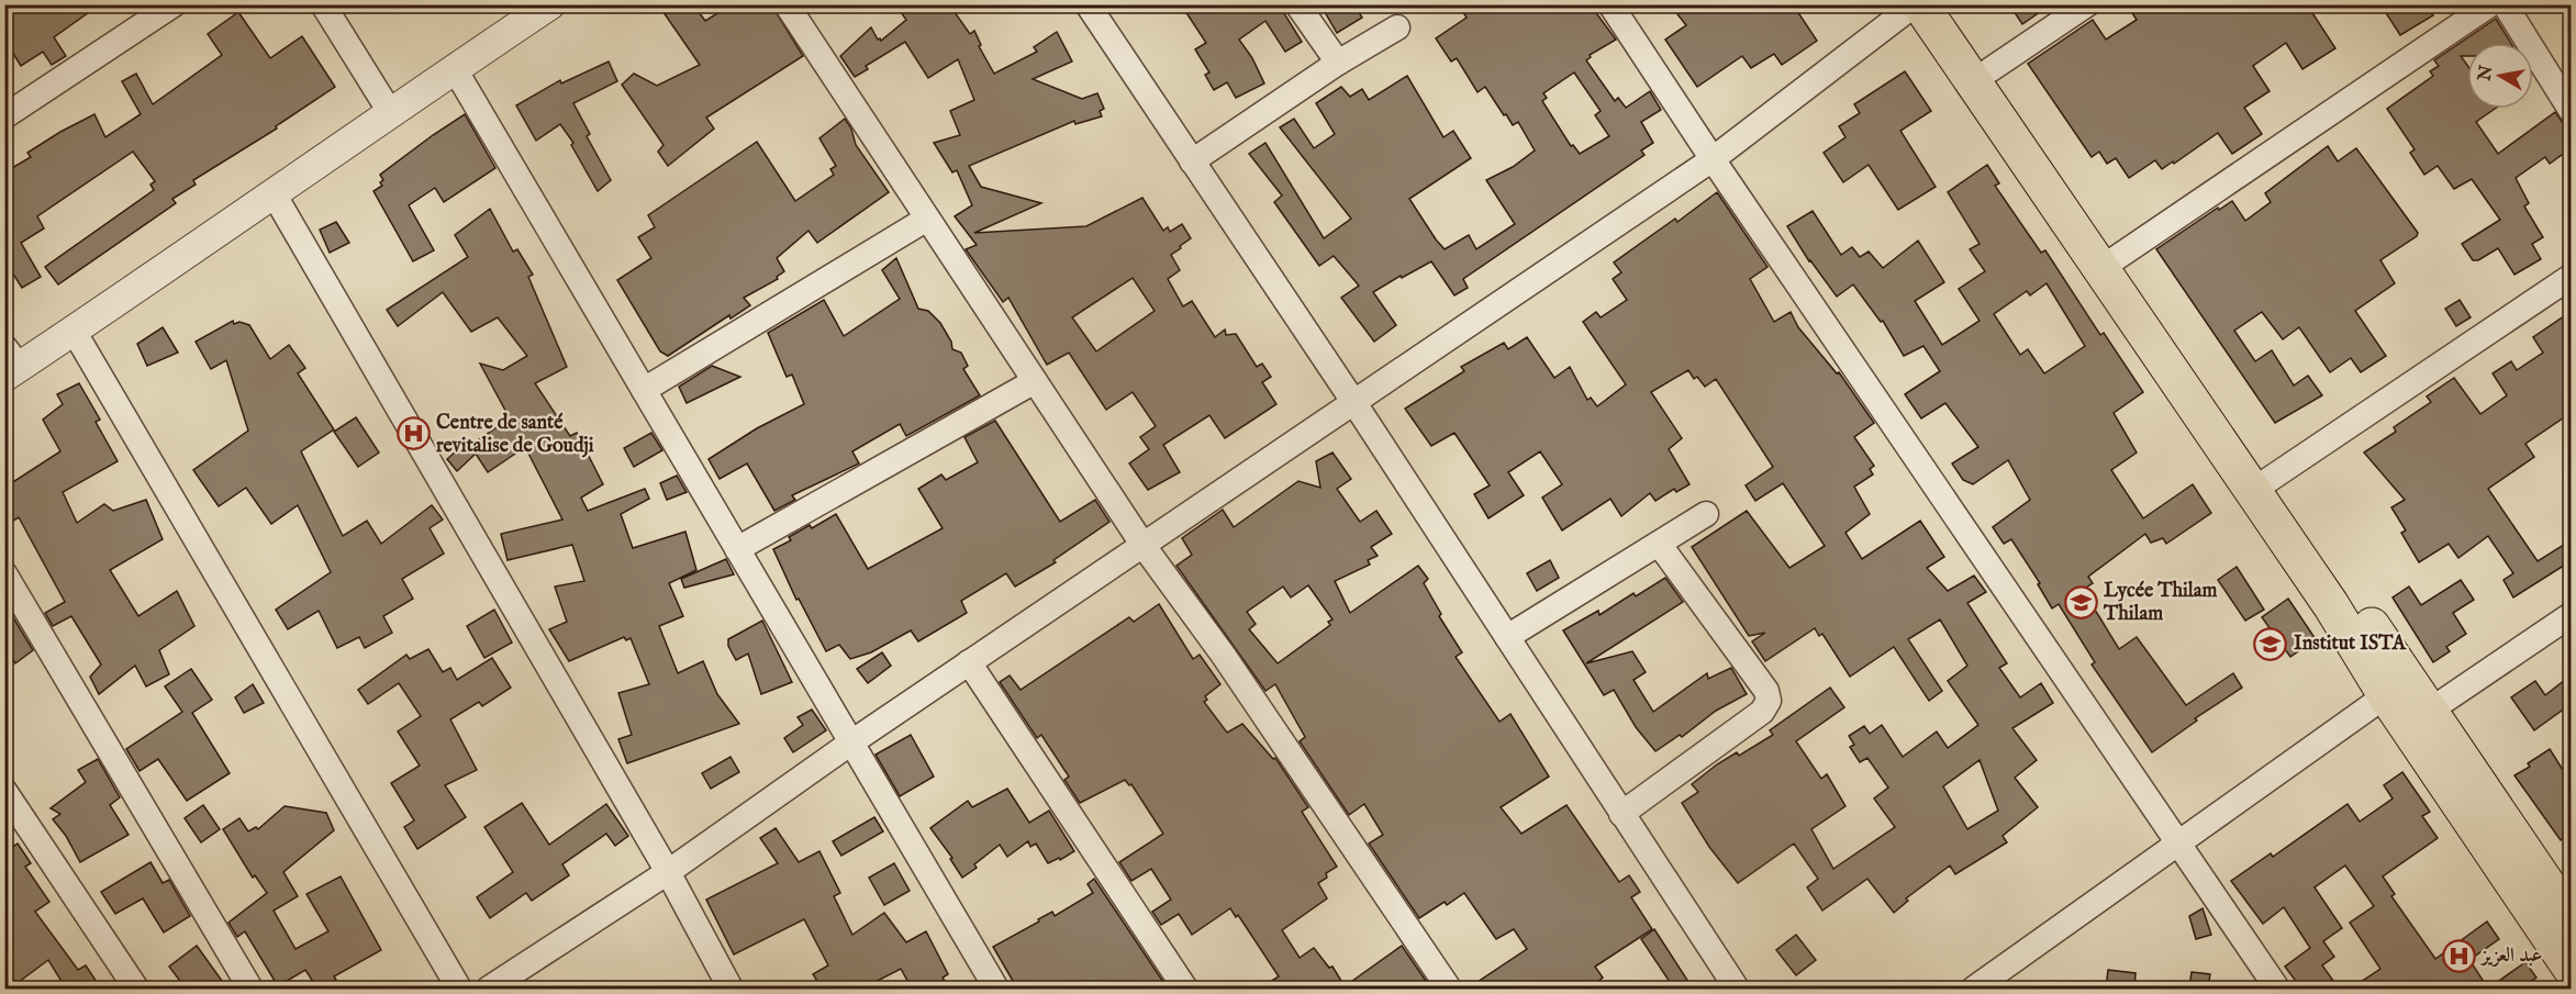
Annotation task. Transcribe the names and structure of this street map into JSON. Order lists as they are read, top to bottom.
{
  "places": {
    "hospital": ["Centre de santé revitalise de Goudji", "عبد العزيز"],
    "school or university": ["Lycée Thilam Thilam", "Institut ISTA"]
  },
  "north": "left"
}
